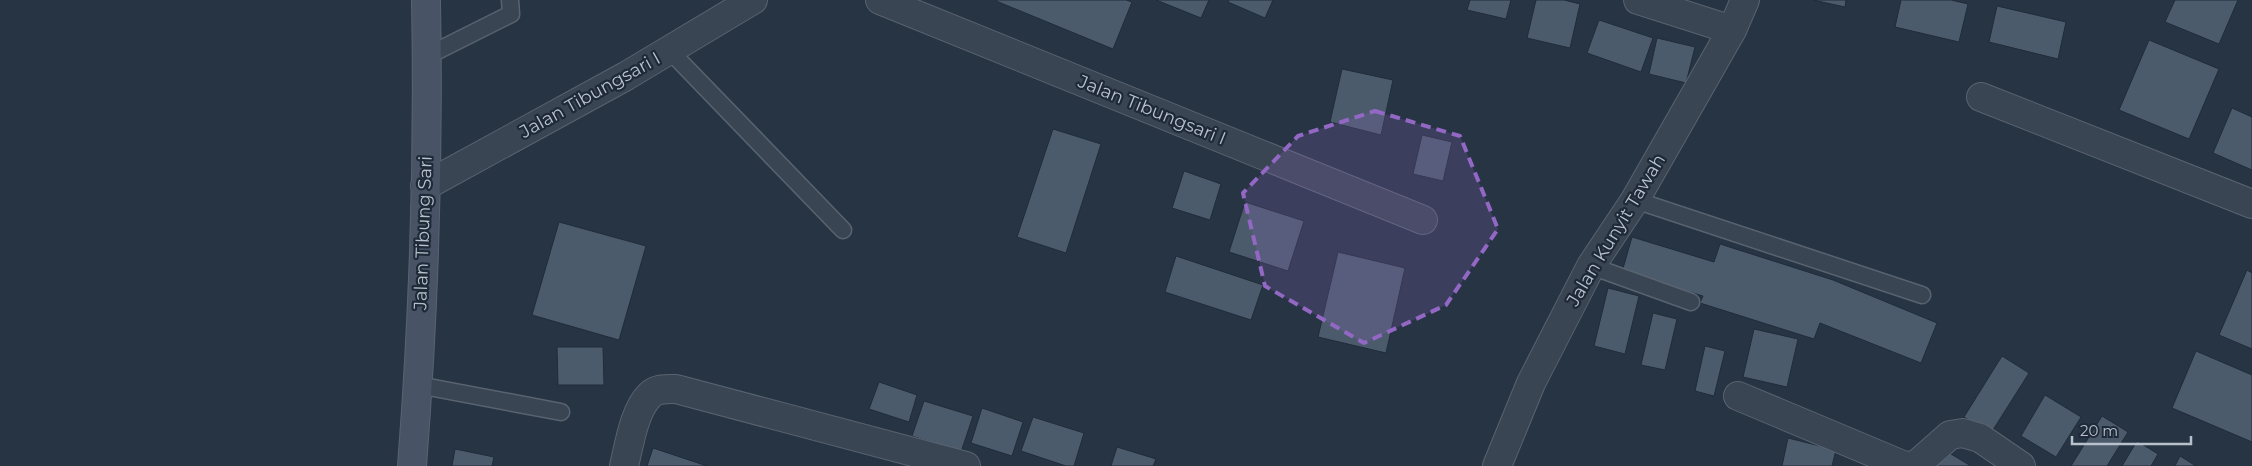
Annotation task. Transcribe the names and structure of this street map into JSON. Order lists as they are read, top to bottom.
{
  "streets": {
    "street": ["Jalan Tibungsari I", "Jalan Kunyit Tawah", "Jalan Tibung Sari"]
  },
  "crossings": [
    ["Jalan Tibungsari I", "Jalan Tibung Sari"]
  ],
  "scale_bar": "20 m"
}
